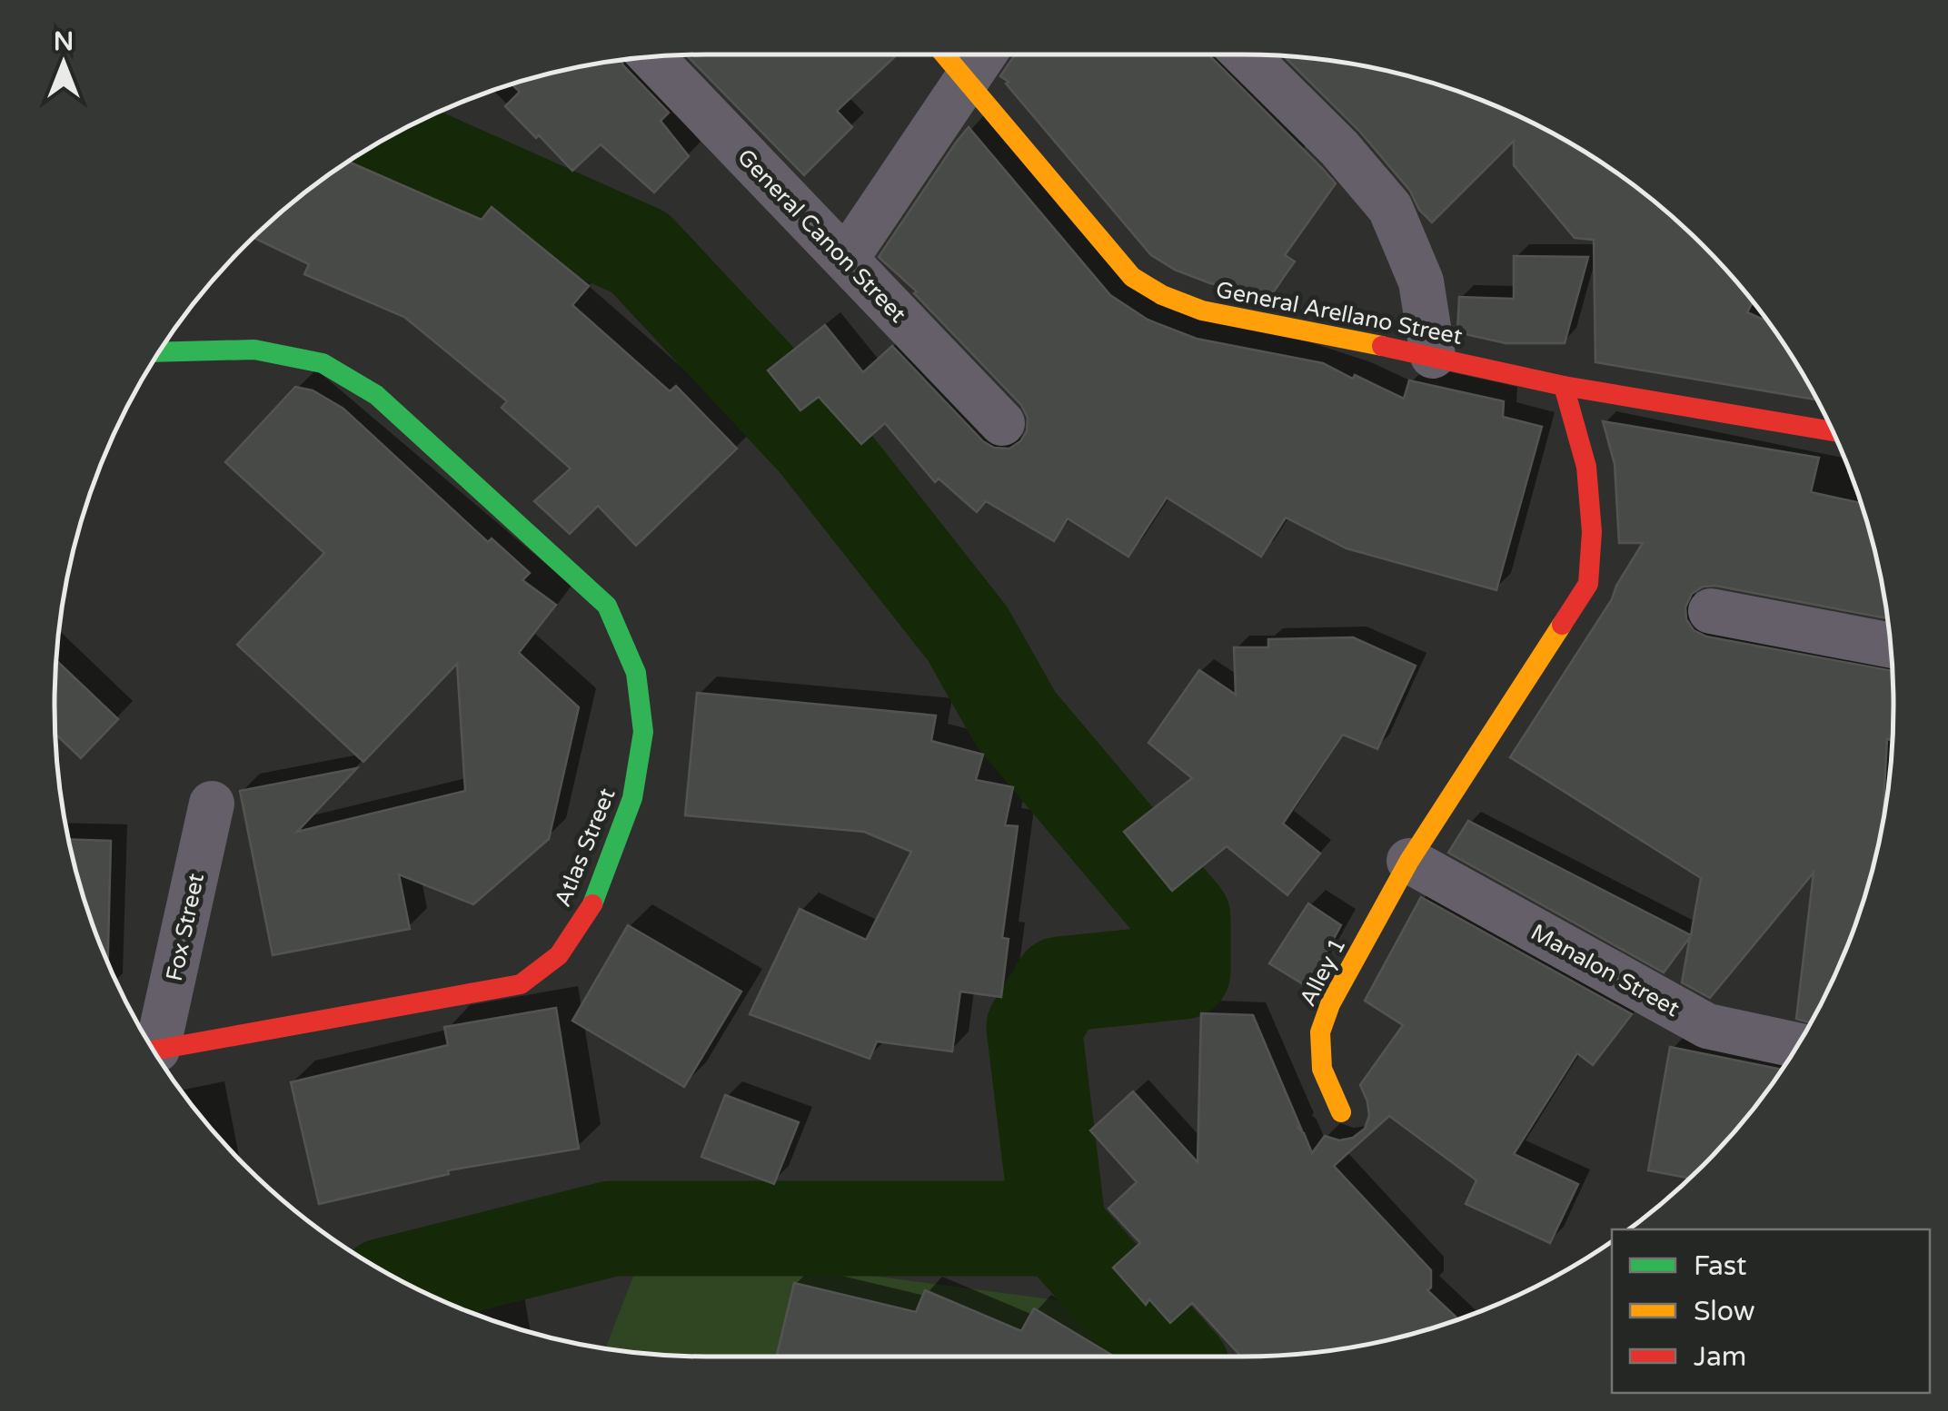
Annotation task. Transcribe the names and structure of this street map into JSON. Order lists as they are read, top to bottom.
{
  "streets": {
    "street": [
      "General Canon Street",
      "General Arellano Street",
      "Atlas Street",
      "Fox Street",
      "Manalon Street",
      "Alley 1"
    ]
  },
  "crossings": [
    ["General Arellano Street", "Alley 1"],
    ["Manalon Street", "Alley 1"]
  ],
  "legend": ["Fast", "Slow", "Jam"],
  "north": "top"
}
